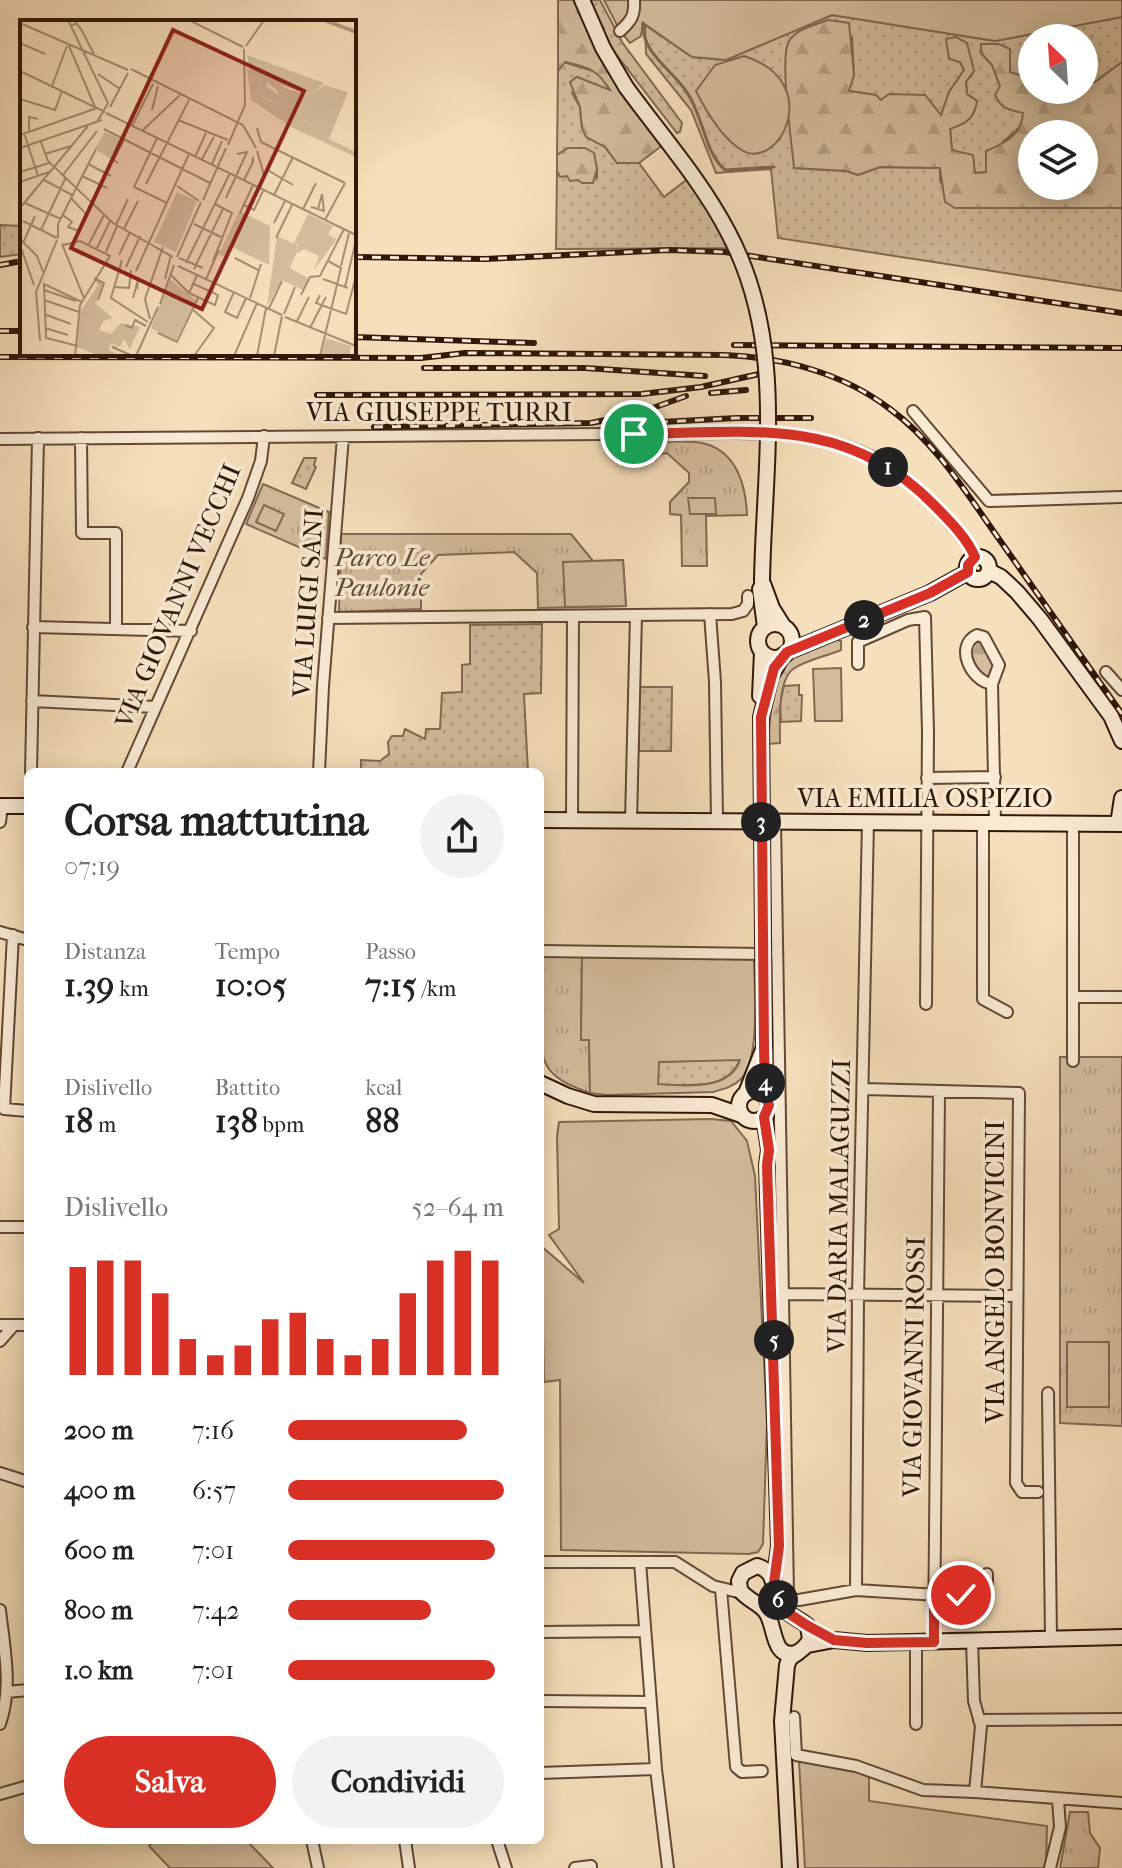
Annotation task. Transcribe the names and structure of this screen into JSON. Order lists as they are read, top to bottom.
{
  "streets": {
    "main road": ["VIA EMILIA OSPIZIO"],
    "street": [
      "VIA GIUSEPPE TURRI",
      "VIA GIOVANNI VECCHI",
      "VIA LUIGI SANI",
      "VIA DARIA MALAGUZZI",
      "VIA ANGELO BONVICINI",
      "VIA GIOVANNI ROSSI"
    ]
  },
  "crossings": [
    ["VIA GIUSEPPE TURRI", "VIA GIOVANNI VECCHI"],
    ["VIA GIUSEPPE TURRI", "VIA LUIGI SANI"],
    ["VIA EMILIA OSPIZIO", "VIA DARIA MALAGUZZI"],
    ["VIA DARIA MALAGUZZI", "VIA ANGELO BONVICINI"],
    ["VIA ANGELO BONVICINI", "VIA GIOVANNI ROSSI"]
  ],
  "parks": ["Parco Le Paulonie"],
  "north": "top left",
  "page": {
    "pins": [
      "1",
      "2",
      "3",
      "4",
      "5",
      "6"
    ],
    "heading": ["Corsa mattutina", "07:19"],
    "stats": [
      ["Distanza", "1.39 km"],
      ["Tempo", "10:05"],
      ["Passo", "7:15 /km"],
      ["Dislivello", "18 m"],
      ["Battito", "138 bpm"],
      ["kcal", "88"]
    ],
    "chart": ["Dislivello", "52–64 m"],
    "list": [
      {
        "name": "200 m",
        "note": "7:16"
      },
      {
        "name": "400 m",
        "note": "6:57"
      },
      {
        "name": "600 m",
        "note": "7:01"
      },
      {
        "name": "800 m",
        "note": "7:42"
      },
      {
        "name": "1.0 km",
        "note": "7:01"
      }
    ],
    "buttons": ["Salva", "Condividi"]
  }
}
